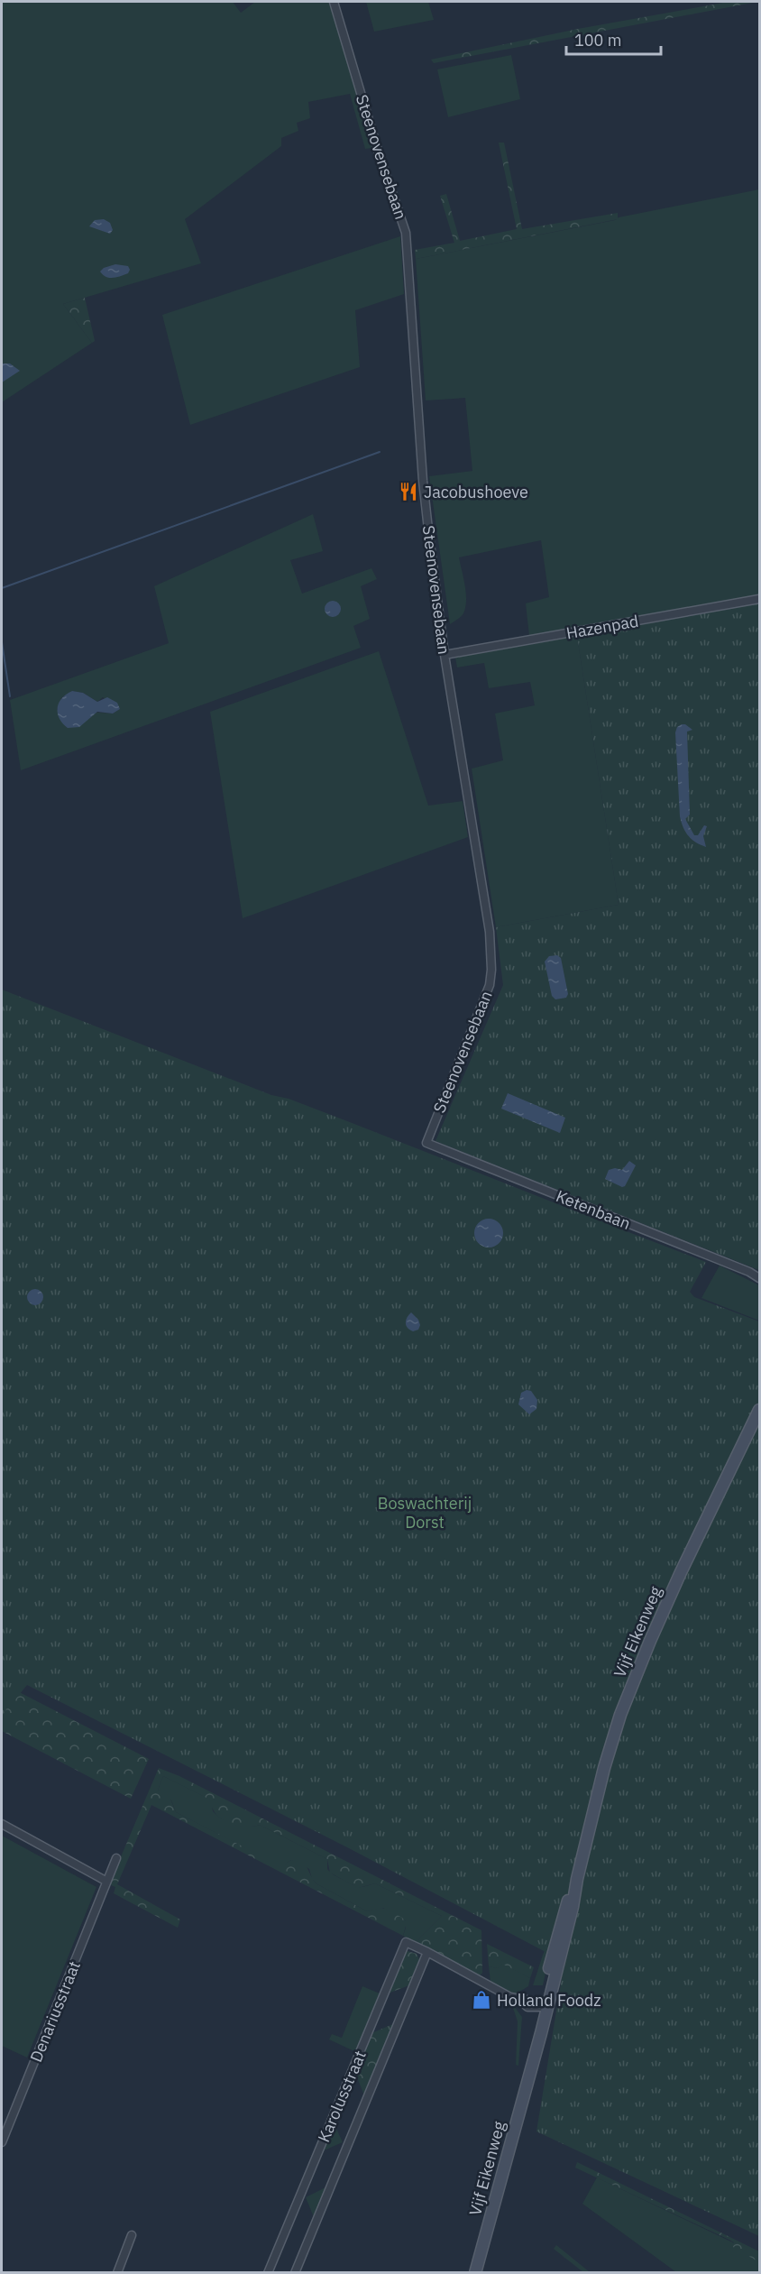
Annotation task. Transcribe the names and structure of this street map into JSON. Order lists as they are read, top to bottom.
{
  "streets": {
    "main road": ["Vijf Eikenweg"],
    "street": [
      "Steenovensebaan",
      "Hazenpad",
      "Ketenbaan",
      "Denariusstraat",
      "Karolusstraat"
    ]
  },
  "crossings": [
    ["Steenovensebaan", "Hazenpad"],
    ["Steenovensebaan", "Ketenbaan"],
    ["Vijf Eikenweg", "Karolusstraat"]
  ],
  "parks": ["Boswachterij Dorst"],
  "places": {
    "restaurant": ["Jacobushoeve"],
    "shop": ["Holland Foodz"]
  },
  "scale_bar": "100 m"
}
